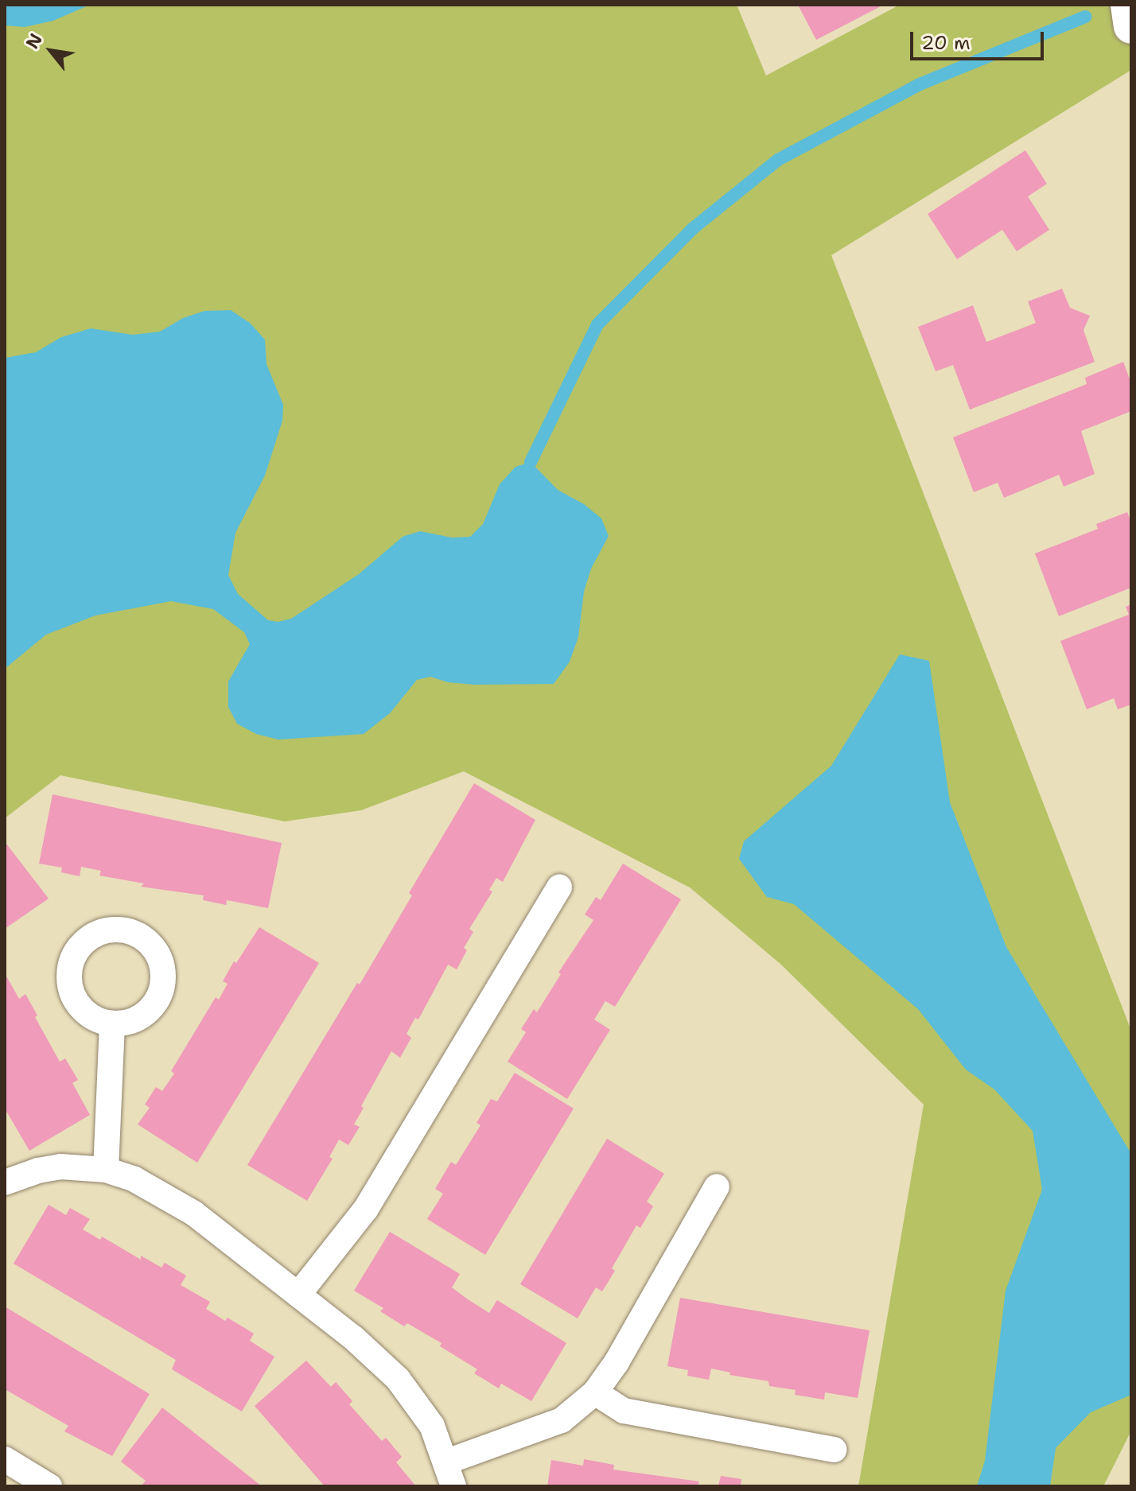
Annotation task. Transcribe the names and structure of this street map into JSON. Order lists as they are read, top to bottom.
{
  "scale_bar": "20 m",
  "north": "top left"
}
